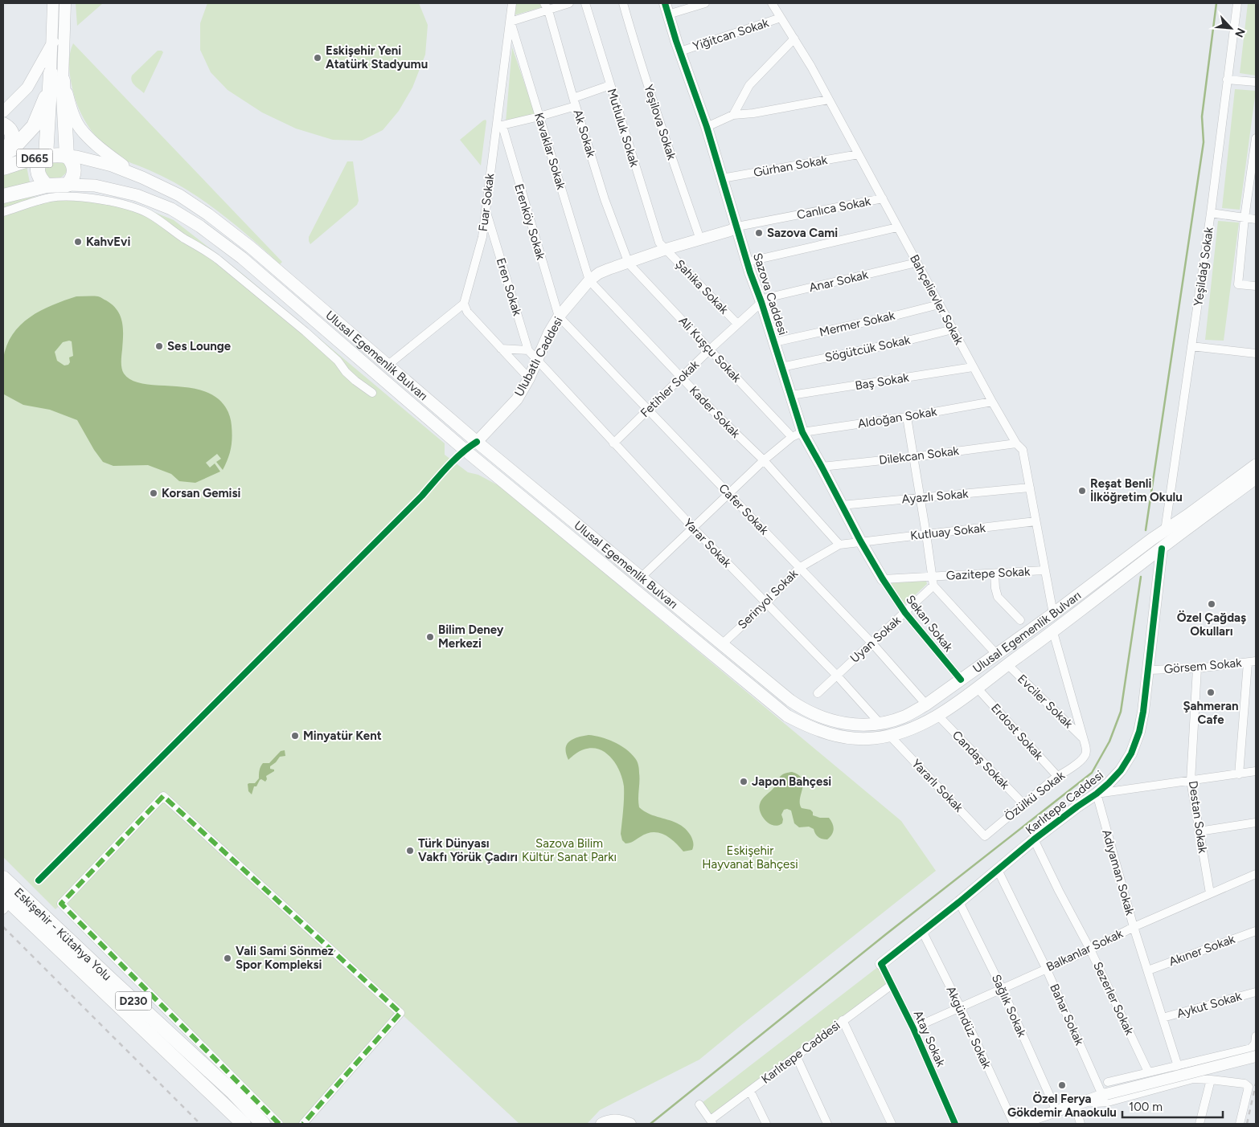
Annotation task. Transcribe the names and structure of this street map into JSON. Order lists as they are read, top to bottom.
{
  "streets": {
    "highway": [
      "D665",
      "Ulusal Egemenlik Bulvarı",
      "Eskişehir - Kütahya Yolu",
      "D230"
    ],
    "street": [
      "Yiğitcan Sokak",
      "Yeşilova Sokak",
      "Mutluluk Sokak",
      "Ak Sokak",
      "Kavaklar Sokak",
      "Gürhan Sokak",
      "Fuar Sokak",
      "Canlıca Sokak",
      "Erenköy Sokak",
      "Yeşildağ Sokak",
      "Anar Sokak",
      "Eren Sokak",
      "Şahika Sokak",
      "Sazova Caddesi",
      "Bahçelievler Sokak",
      "Mermer Sokak",
      "Sögütcük Sokak",
      "Ali Kuşçu Sokak",
      "Ulubatlı Caddesi",
      "Baş Sokak",
      "Fetihler Sokak",
      "Kader Sokak",
      "Aldoğan Sokak",
      "Dilekcan Sokak",
      "Ayazlı Sokak",
      "Cafer Sokak",
      "Kutluay Sokak",
      "Yarar Sokak",
      "Gazitepe Sokak",
      "Serinyol Sokak",
      "Sekan Sokak",
      "Uyan Sokak",
      "Görsem Sokak",
      "Evciler Sokak",
      "Erdost Sokak",
      "Candaş Sokak",
      "Yararlı Sokak",
      "Özülkü Sokak",
      "Karlıtepe Caddesi",
      "Destan Sokak",
      "Adıyaman Sokak",
      "Balkanlar Sokak",
      "Akıner Sokak",
      "Sezerler Sokak",
      "Aykut Sokak",
      "Sağlık Sokak",
      "Bahar Sokak",
      "Akgündüz Sokak",
      "Atay Sokak"
    ]
  },
  "crossings": [
    ["Yiğitcan Sokak", "Sazova Caddesi"],
    ["Yiğitcan Sokak", "Bahçelievler Sokak"],
    ["Yeşilova Sokak", "Ulubatlı Caddesi"],
    ["Mutluluk Sokak", "Şahika Sokak"],
    ["Mutluluk Sokak", "Ulubatlı Caddesi"],
    ["Ak Sokak", "Ali Kuşçu Sokak"],
    ["Ak Sokak", "Ulubatlı Caddesi"],
    ["Kavaklar Sokak", "Fuar Sokak"],
    ["Kavaklar Sokak", "Ulubatlı Caddesi"],
    ["Kavaklar Sokak", "Kader Sokak"],
    ["Gürhan Sokak", "Sazova Caddesi"],
    ["Gürhan Sokak", "Bahçelievler Sokak"],
    ["Fuar Sokak", "Erenköy Sokak"],
    ["Fuar Sokak", "Eren Sokak"],
    ["Canlıca Sokak", "Sazova Caddesi"],
    ["Canlıca Sokak", "Bahçelievler Sokak"],
    ["Canlıca Sokak", "Ulubatlı Caddesi"],
    ["Erenköy Sokak", "Ulubatlı Caddesi"],
    ["Erenköy Sokak", "Cafer Sokak"],
    ["Yeşildağ Sokak", "Ulusal Egemenlik Bulvarı"],
    ["Anar Sokak", "Sazova Caddesi"],
    ["Anar Sokak", "Bahçelievler Sokak"],
    ["Anar Sokak", "Fetihler Sokak"],
    ["Eren Sokak", "Ulubatlı Caddesi"],
    ["Eren Sokak", "Yarar Sokak"],
    ["Şahika Sokak", "Ulubatlı Caddesi"],
    ["Şahika Sokak", "Fetihler Sokak"],
    ["Sazova Caddesi", "Mermer Sokak"],
    ["Sazova Caddesi", "Sögütcük Sokak"],
    ["Sazova Caddesi", "Ulubatlı Caddesi"],
    ["Sazova Caddesi", "Baş Sokak"],
    ["Sazova Caddesi", "Fetihler Sokak"],
    ["Sazova Caddesi", "Aldoğan Sokak"],
    ["Sazova Caddesi", "Dilekcan Sokak"],
    ["Sazova Caddesi", "Ayazlı Sokak"],
    ["Sazova Caddesi", "Kutluay Sokak"],
    ["Sazova Caddesi", "Gazitepe Sokak"],
    ["Sazova Caddesi", "Serinyol Sokak"],
    ["Sazova Caddesi", "Sekan Sokak"],
    ["Bahçelievler Sokak", "Mermer Sokak"],
    ["Bahçelievler Sokak", "Sögütcük Sokak"],
    ["Bahçelievler Sokak", "Ulusal Egemenlik Bulvarı"],
    ["Bahçelievler Sokak", "Baş Sokak"],
    ["Bahçelievler Sokak", "Aldoğan Sokak"],
    ["Bahçelievler Sokak", "Dilekcan Sokak"],
    ["Bahçelievler Sokak", "Ayazlı Sokak"],
    ["Bahçelievler Sokak", "Kutluay Sokak"],
    ["Bahçelievler Sokak", "Gazitepe Sokak"],
    ["Ali Kuşçu Sokak", "Ulubatlı Caddesi"],
    ["Ali Kuşçu Sokak", "Fetihler Sokak"],
    ["Ali Kuşçu Sokak", "Aldoğan Sokak"],
    ["Ulusal Egemenlik Bulvarı", "Ulubatlı Caddesi"],
    ["Ulusal Egemenlik Bulvarı", "Aldoğan Sokak"],
    ["Ulusal Egemenlik Bulvarı", "Cafer Sokak"],
    ["Ulusal Egemenlik Bulvarı", "Yarar Sokak"],
    ["Ulusal Egemenlik Bulvarı", "Serinyol Sokak"],
    ["Ulusal Egemenlik Bulvarı", "Sekan Sokak"],
    ["Ulusal Egemenlik Bulvarı", "Evciler Sokak"],
    ["Ulusal Egemenlik Bulvarı", "Erdost Sokak"],
    ["Ulusal Egemenlik Bulvarı", "Candaş Sokak"],
    ["Ulusal Egemenlik Bulvarı", "Yararlı Sokak"],
    ["Ulusal Egemenlik Bulvarı", "Karlıtepe Caddesi"],
    ["Ulubatlı Caddesi", "Kader Sokak"],
    ["Ulubatlı Caddesi", "Cafer Sokak"],
    ["Ulubatlı Caddesi", "Yarar Sokak"],
    ["Fetihler Sokak", "Kader Sokak"],
    ["Fetihler Sokak", "Cafer Sokak"],
    ["Fetihler Sokak", "Yarar Sokak"],
    ["Kader Sokak", "Aldoğan Sokak"],
    ["Kader Sokak", "Serinyol Sokak"],
    ["Aldoğan Sokak", "Cafer Sokak"],
    ["Aldoğan Sokak", "Yarar Sokak"],
    ["Cafer Sokak", "Serinyol Sokak"],
    ["Cafer Sokak", "Uyan Sokak"],
    ["Kutluay Sokak", "Serinyol Sokak"],
    ["Yarar Sokak", "Serinyol Sokak"],
    ["Yarar Sokak", "Uyan Sokak"],
    ["Gazitepe Sokak", "Sekan Sokak"],
    ["Sekan Sokak", "Uyan Sokak"],
    ["Görsem Sokak", "Karlıtepe Caddesi"],
    ["Görsem Sokak", "Destan Sokak"],
    ["Evciler Sokak", "Özülkü Sokak"],
    ["Erdost Sokak", "Özülkü Sokak"],
    ["Candaş Sokak", "Özülkü Sokak"],
    ["Yararlı Sokak", "Özülkü Sokak"],
    ["Karlıtepe Caddesi", "Adıyaman Sokak"],
    ["Karlıtepe Caddesi", "Sezerler Sokak"],
    ["Karlıtepe Caddesi", "Sağlık Sokak"],
    ["Karlıtepe Caddesi", "Bahar Sokak"],
    ["Karlıtepe Caddesi", "Akgündüz Sokak"],
    ["Karlıtepe Caddesi", "Atay Sokak"],
    ["Destan Sokak", "Balkanlar Sokak"],
    ["Adıyaman Sokak", "Balkanlar Sokak"],
    ["Adıyaman Sokak", "Akıner Sokak"],
    ["Adıyaman Sokak", "Aykut Sokak"],
    ["Balkanlar Sokak", "Sezerler Sokak"],
    ["Balkanlar Sokak", "Sağlık Sokak"],
    ["Balkanlar Sokak", "Bahar Sokak"],
    ["Balkanlar Sokak", "Akgündüz Sokak"],
    ["Balkanlar Sokak", "Atay Sokak"]
  ],
  "parks": ["Sazova Bilim Kültür Sanat Parkı", "Eskişehir Hayvanat Bahçesi"],
  "places": [
    "Eskişehir Yeni Atatürk Stadyumu",
    "Sazova Cami",
    "KahvEvi",
    "Ses Lounge",
    "Reşat Benli İlköğretim Okulu",
    "Korsan Gemisi",
    "Özel Çağdaş Okulları",
    "Bilim Deney Merkezi",
    "Şahmeran Cafe",
    "Minyatür Kent",
    "Japon Bahçesi",
    "Türk Dünyası Vakfı Yörük Çadırı",
    "Vali Sami Sönmez Spor Kompleksi",
    "Özel Ferya Gökdemir Anaokulu"
  ],
  "scale_bar": "100 m",
  "north": "bottom right"
}
